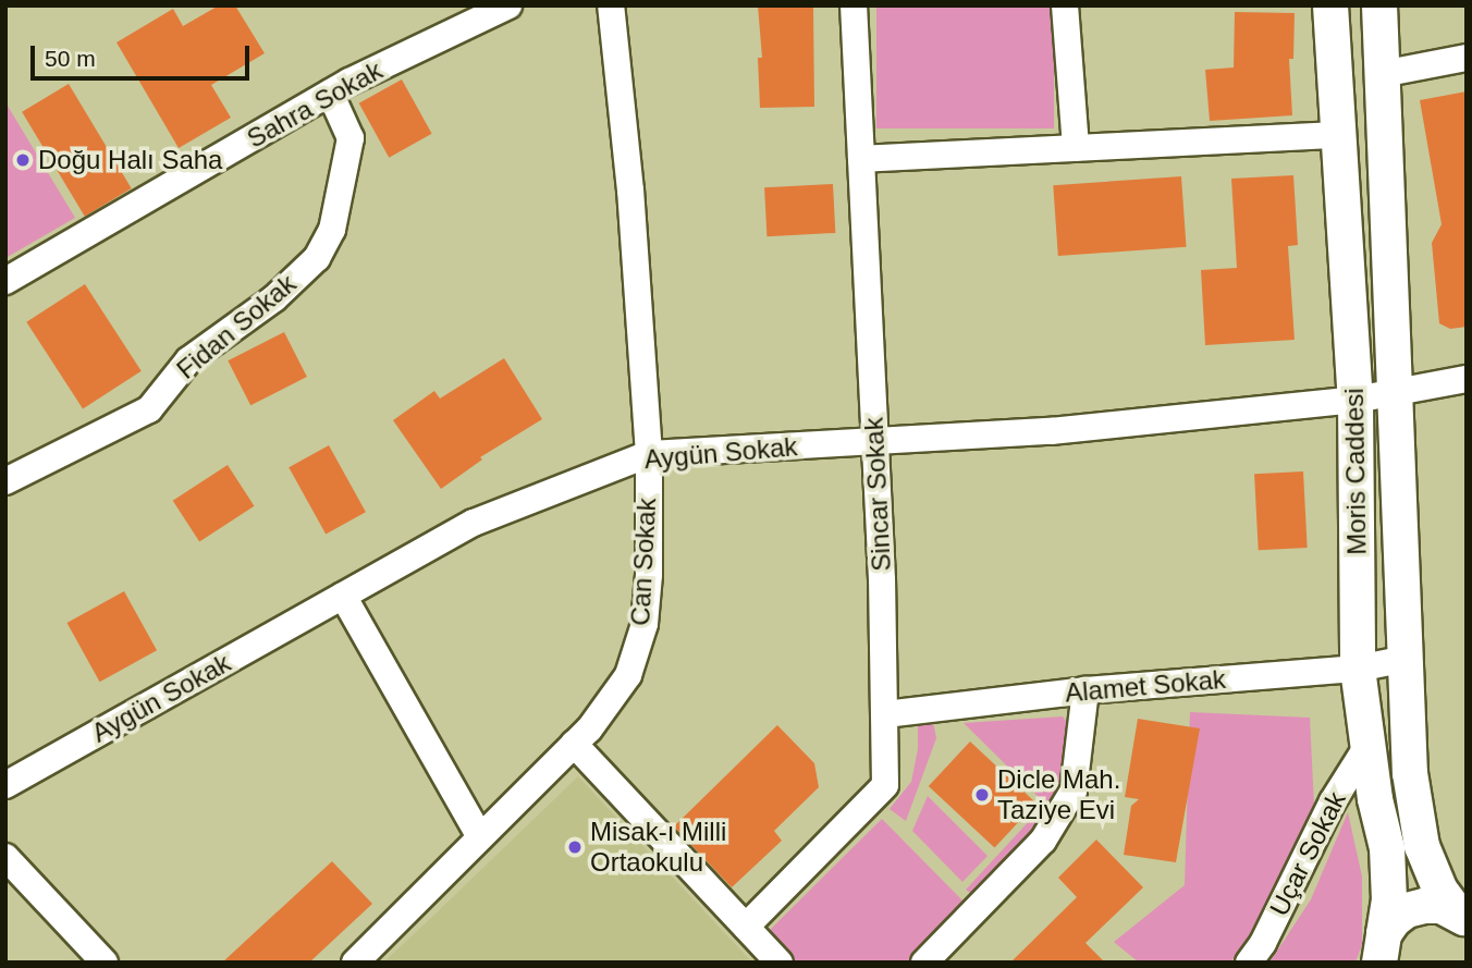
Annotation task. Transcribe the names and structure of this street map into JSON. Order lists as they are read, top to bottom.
{
  "streets": {
    "street": [
      "Sahra Sokak",
      "Fidan Sokak",
      "Aygün Sokak",
      "Moris Caddesi",
      "Sincar Sokak",
      "Can Sokak",
      "Alamet Sokak",
      "Uçar Sokak"
    ]
  },
  "crossings": [
    ["Sahra Sokak", "Fidan Sokak"],
    ["Aygün Sokak", "Moris Caddesi"],
    ["Aygün Sokak", "Sincar Sokak"],
    ["Aygün Sokak", "Can Sokak"],
    ["Moris Caddesi", "Alamet Sokak"],
    ["Moris Caddesi", "Uçar Sokak"],
    ["Sincar Sokak", "Alamet Sokak"]
  ],
  "places": ["Doğu Halı Saha", "Dicle Mah. Taziye Evi", "Misak-ı Milli Ortaokulu"],
  "scale_bar": "50 m"
}
